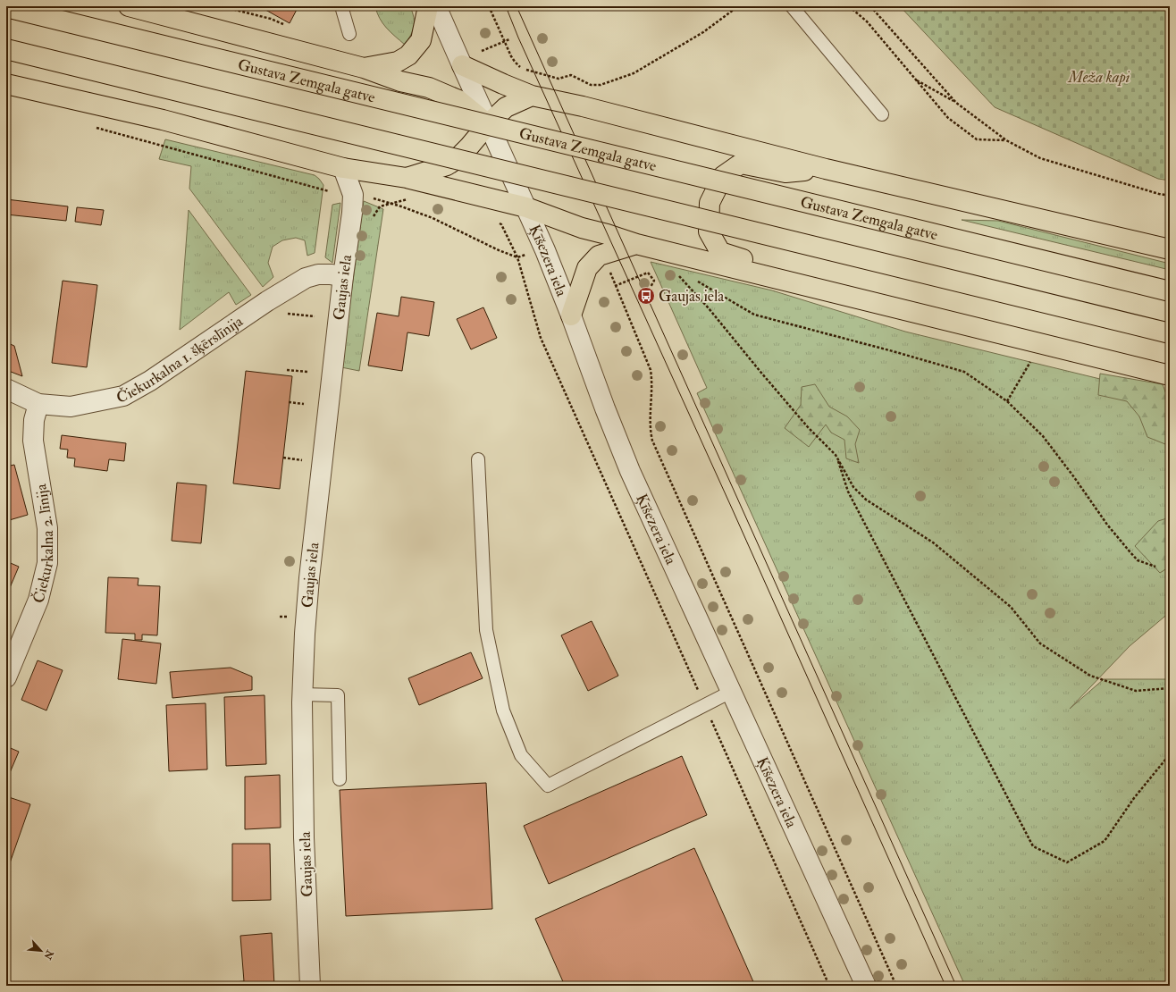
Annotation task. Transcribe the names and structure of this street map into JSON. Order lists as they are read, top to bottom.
{
  "streets": {
    "main road": ["Gustava Zemgala gatve"],
    "street": [
      "Ķīšezera iela",
      "Gaujas iela",
      "Čiekurkalna 1. šķērslīnija",
      "Čiekurkalna 2. līnija"
    ]
  },
  "crossings": [
    ["Gaujas iela", "Čiekurkalna 1. šķērslīnija"],
    ["Čiekurkalna 1. šķērslīnija", "Čiekurkalna 2. līnija"]
  ],
  "parks": ["Meža kapi"],
  "places": {
    "bus stop": ["Gaujas iela"]
  },
  "north": "bottom right"
}
